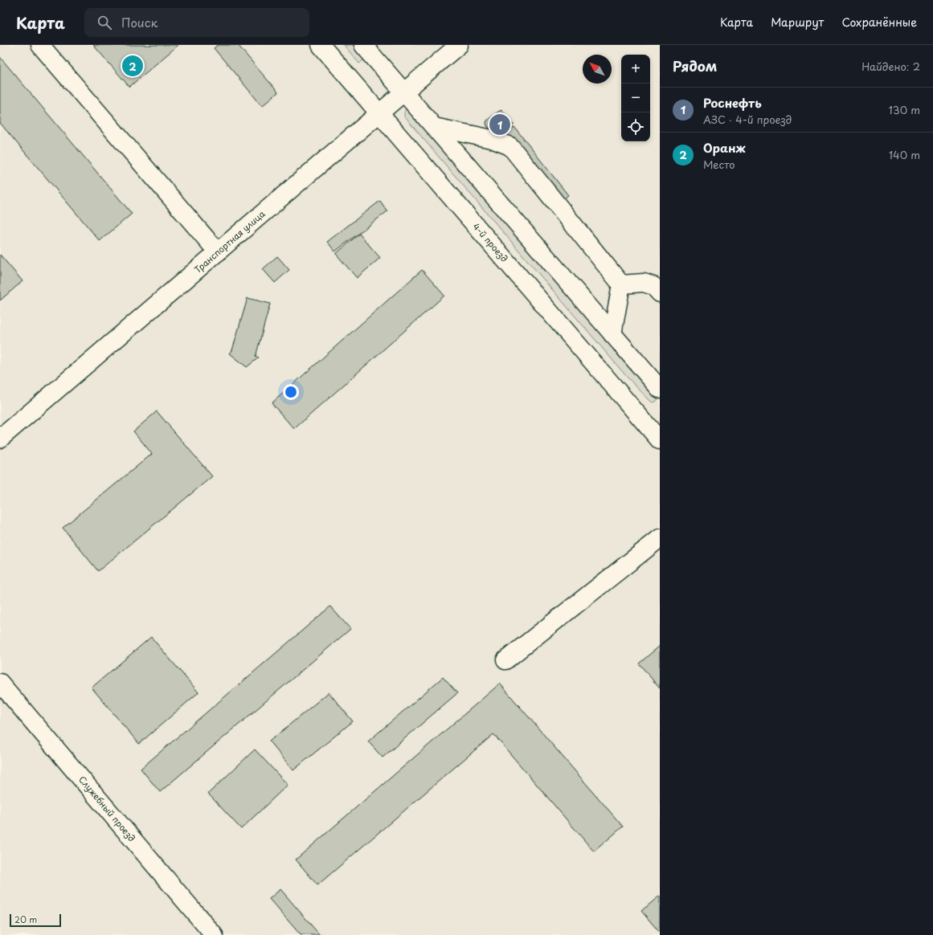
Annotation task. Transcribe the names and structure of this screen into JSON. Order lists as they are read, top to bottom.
{
  "streets": {
    "main road": ["Транспортная улица", "4-й проезд", "Служебный проезд"]
  },
  "crossings": [
    ["Транспортная улица", "4-й проезд"]
  ],
  "scale_bar": "20 m",
  "north": "top left",
  "page": {
    "header": "Карта",
    "search": "Поиск",
    "nav": ["Карта", "Маршрут", "Сохранённые"],
    "heading": ["Рядом", "Найдено: 2"],
    "pins": ["2", "1"],
    "map_buttons": ["+", "−"],
    "list": [
      {
        "mark": "1",
        "name": "Роснефть",
        "note": "АЗС · 4-й проезд",
        "value": "130 m"
      },
      {
        "mark": "2",
        "name": "Оранж",
        "note": "Место",
        "value": "140 m"
      }
    ],
    "scale": "20 m"
  }
}
